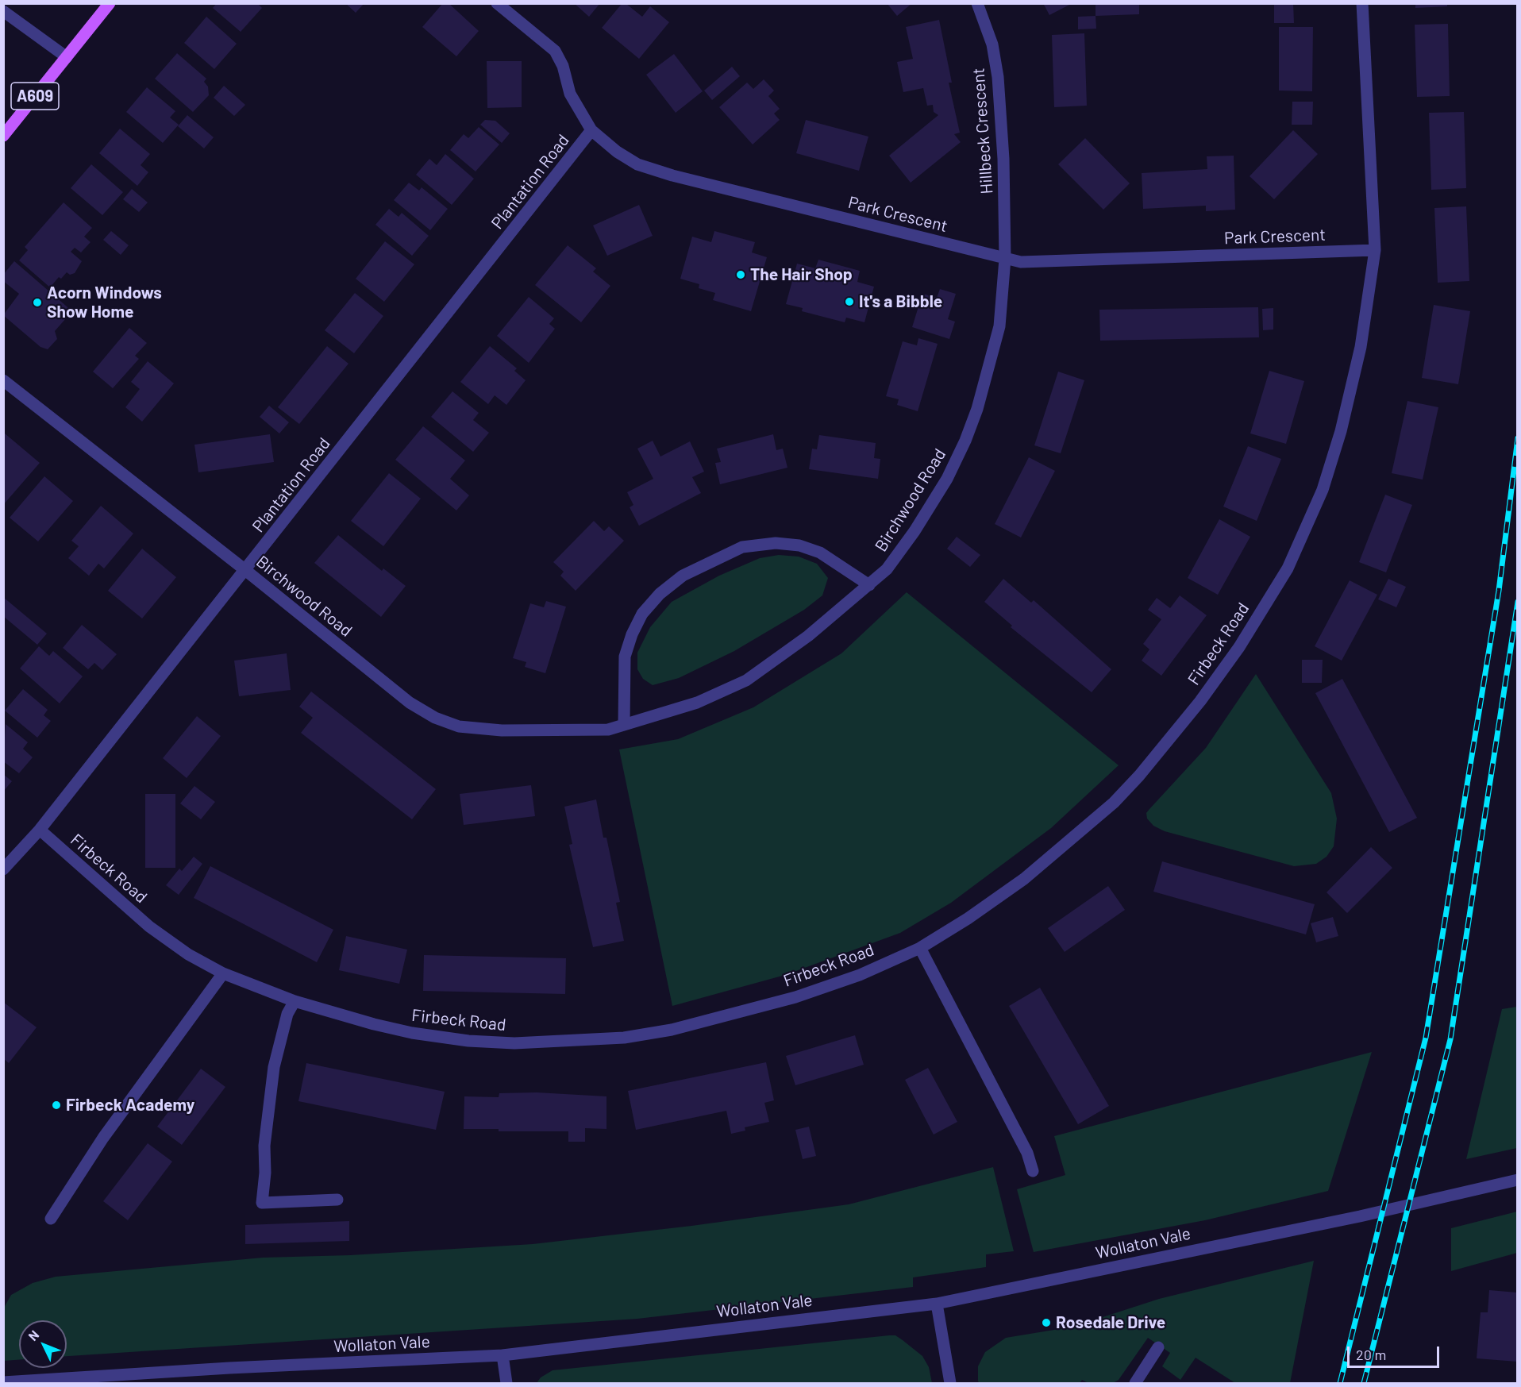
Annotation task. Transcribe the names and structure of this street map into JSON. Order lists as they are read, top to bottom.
{
  "streets": {
    "main road": ["A609"],
    "street": [
      "Hillbeck Crescent",
      "Plantation Road",
      "Park Crescent",
      "Birchwood Road",
      "Firbeck Road",
      "Wollaton Vale"
    ]
  },
  "crossings": [
    ["Hillbeck Crescent", "Park Crescent"],
    ["Hillbeck Crescent", "Birchwood Road"],
    ["Plantation Road", "Park Crescent"],
    ["Plantation Road", "Birchwood Road"],
    ["Plantation Road", "Firbeck Road"],
    ["Park Crescent", "Birchwood Road"],
    ["Park Crescent", "Firbeck Road"]
  ],
  "places": [
    "The Hair Shop",
    "It's a Bibble",
    "Acorn Windows Show Home",
    "Firbeck Academy",
    "Rosedale Drive"
  ],
  "scale_bar": "20 m",
  "north": "top left"
}
